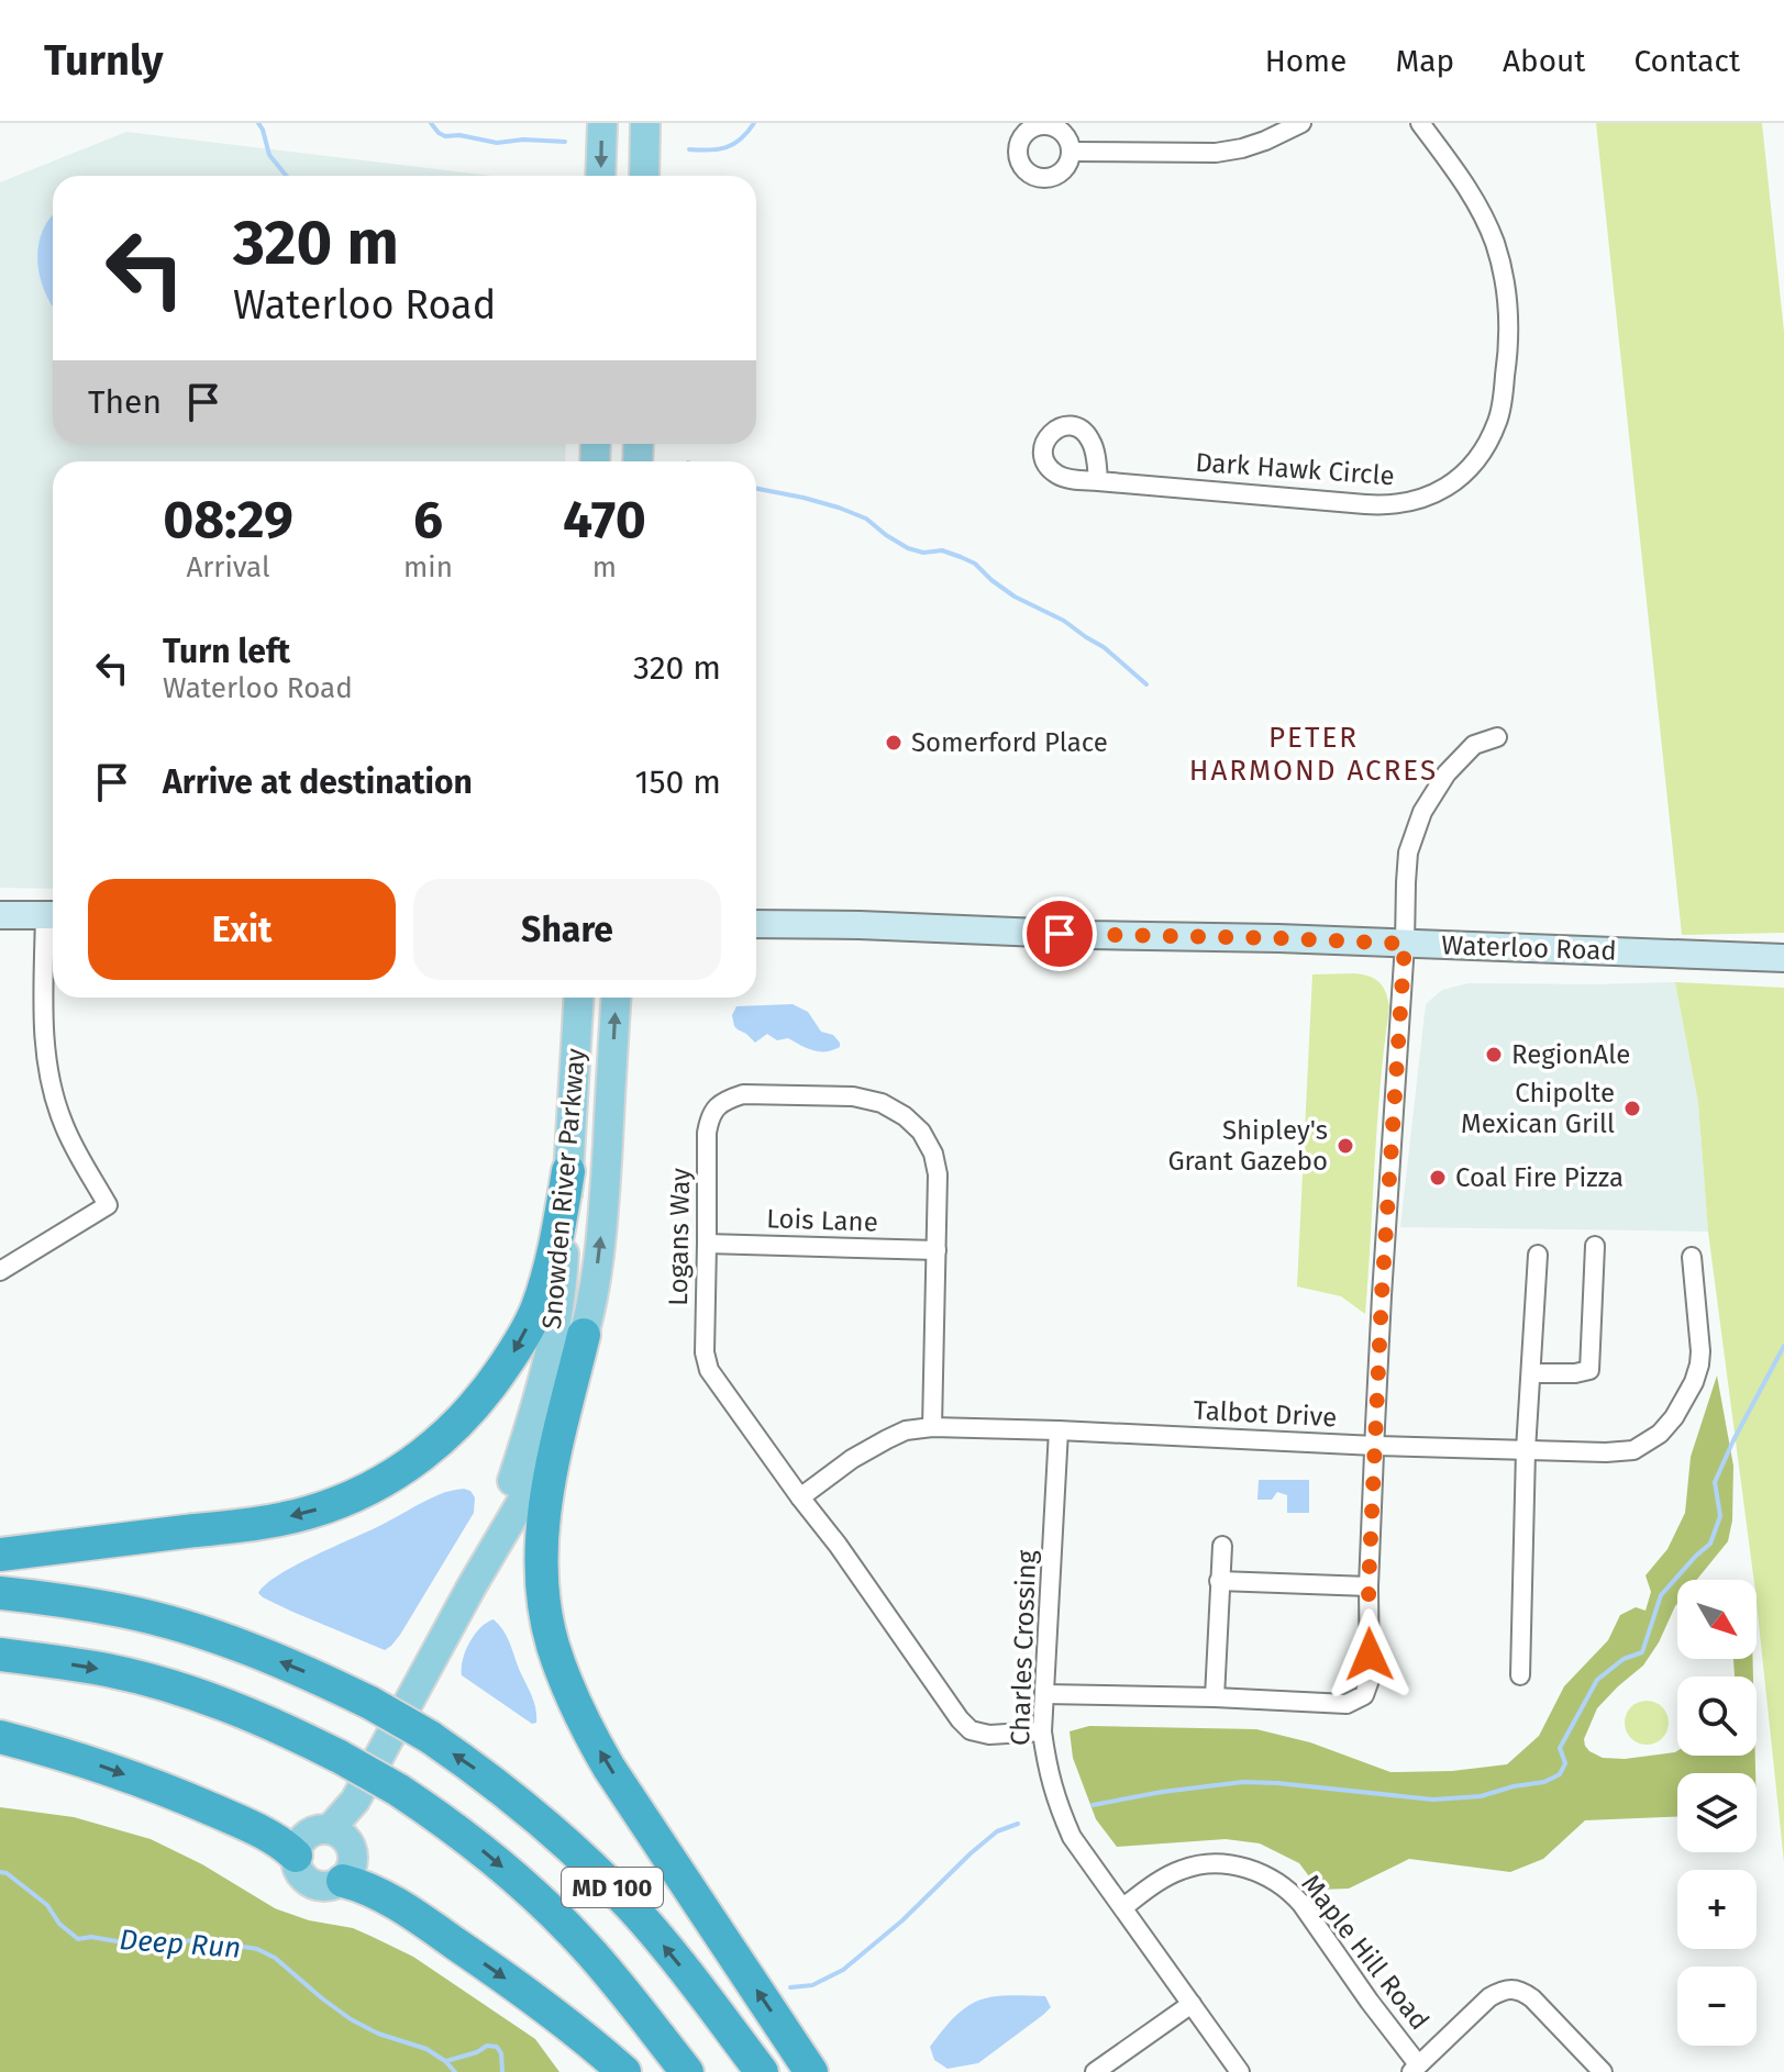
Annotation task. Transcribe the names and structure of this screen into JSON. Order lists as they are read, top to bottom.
{
  "streets": {
    "highway": ["MD 100"],
    "main road": ["Waterloo Road", "Snowden River Parkway"],
    "street": [
      "Dark Hawk Circle",
      "Lois Lane",
      "Logans Way",
      "Talbot Drive",
      "Charles Crossing",
      "Maple Hill Road"
    ]
  },
  "crossings": [
    ["Lois Lane", "Logans Way"],
    ["Logans Way", "Talbot Drive"],
    ["Logans Way", "Charles Crossing"],
    ["Talbot Drive", "Charles Crossing"],
    ["Charles Crossing", "Maple Hill Road"]
  ],
  "districts": ["PETER HARMOND ACRES"],
  "water": ["Deep Run"],
  "places": [
    "Somerford Place",
    "RegionAle",
    "Chipolte Mexican Grill",
    "Shipley's Grant Gazebo",
    "Coal Fire Pizza"
  ],
  "north": "bottom right",
  "page": {
    "header": "Turnly",
    "nav": [
      "Home",
      "Map",
      "About",
      "Contact"
    ],
    "turn": ["320 m", "Waterloo Road"],
    "then": "Then",
    "eta": [
      "08:29",
      "Arrival",
      "6",
      "min",
      "470",
      "m"
    ],
    "list": [
      {
        "name": "Turn left",
        "note": "Waterloo Road",
        "value": "320 m"
      },
      {
        "name": "Arrive at destination",
        "value": "150 m"
      }
    ],
    "buttons": ["Exit", "Share"],
    "map_buttons": ["+", "−"]
  }
}
